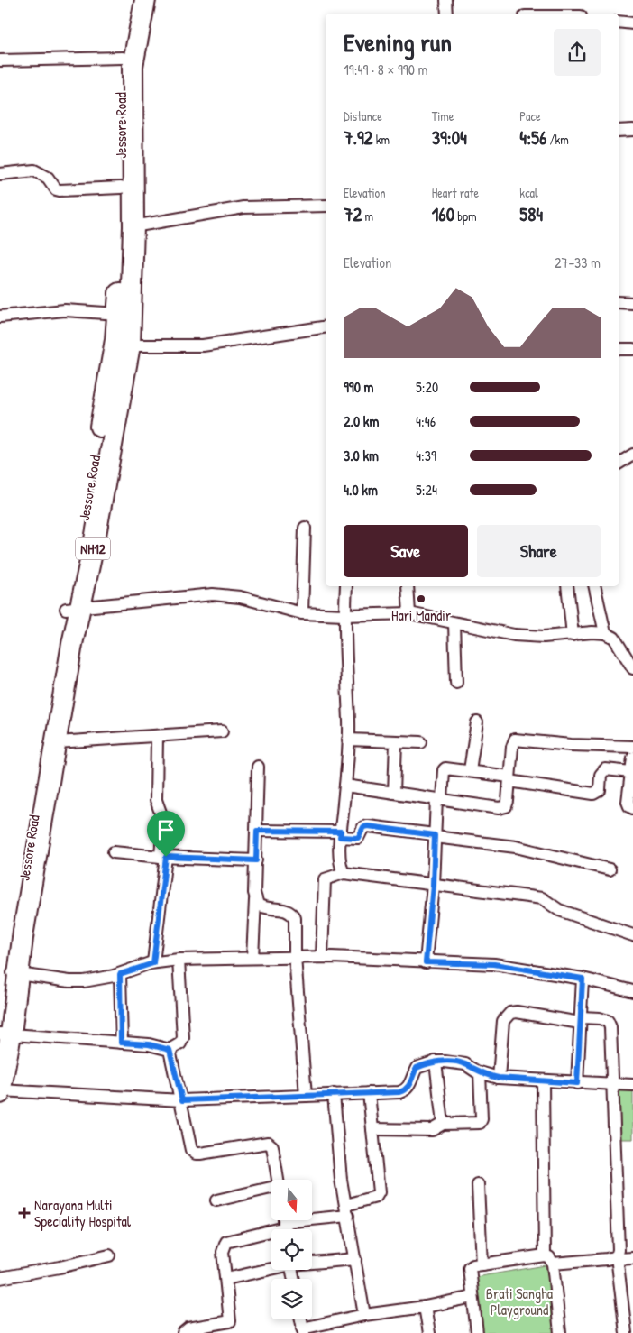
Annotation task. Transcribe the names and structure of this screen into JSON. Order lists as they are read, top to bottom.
{
  "streets": {
    "highway": ["Jessore Road", "NH12"]
  },
  "crossings": [
    ["Jessore Road", "NH12"]
  ],
  "parks": ["Brati Sangha Playground"],
  "places": {
    "other": ["Hari Mandir"],
    "health": ["Narayana Multi Speciality Hospital"]
  },
  "north": "bottom",
  "page": {
    "heading": ["Evening run", "19:49 · 8 × 990 m"],
    "stats": [
      ["Distance", "7.92 km"],
      ["Time", "39:04"],
      ["Pace", "4:56 /km"],
      ["Elevation", "72 m"],
      ["Heart rate", "160 bpm"],
      ["kcal", "584"]
    ],
    "chart": ["Elevation", "27–33 m"],
    "list": [
      {
        "name": "990 m",
        "note": "5:20"
      },
      {
        "name": "2.0 km",
        "note": "4:46"
      },
      {
        "name": "3.0 km",
        "note": "4:39"
      },
      {
        "name": "4.0 km",
        "note": "5:24"
      }
    ],
    "buttons": ["Save", "Share"]
  }
}
